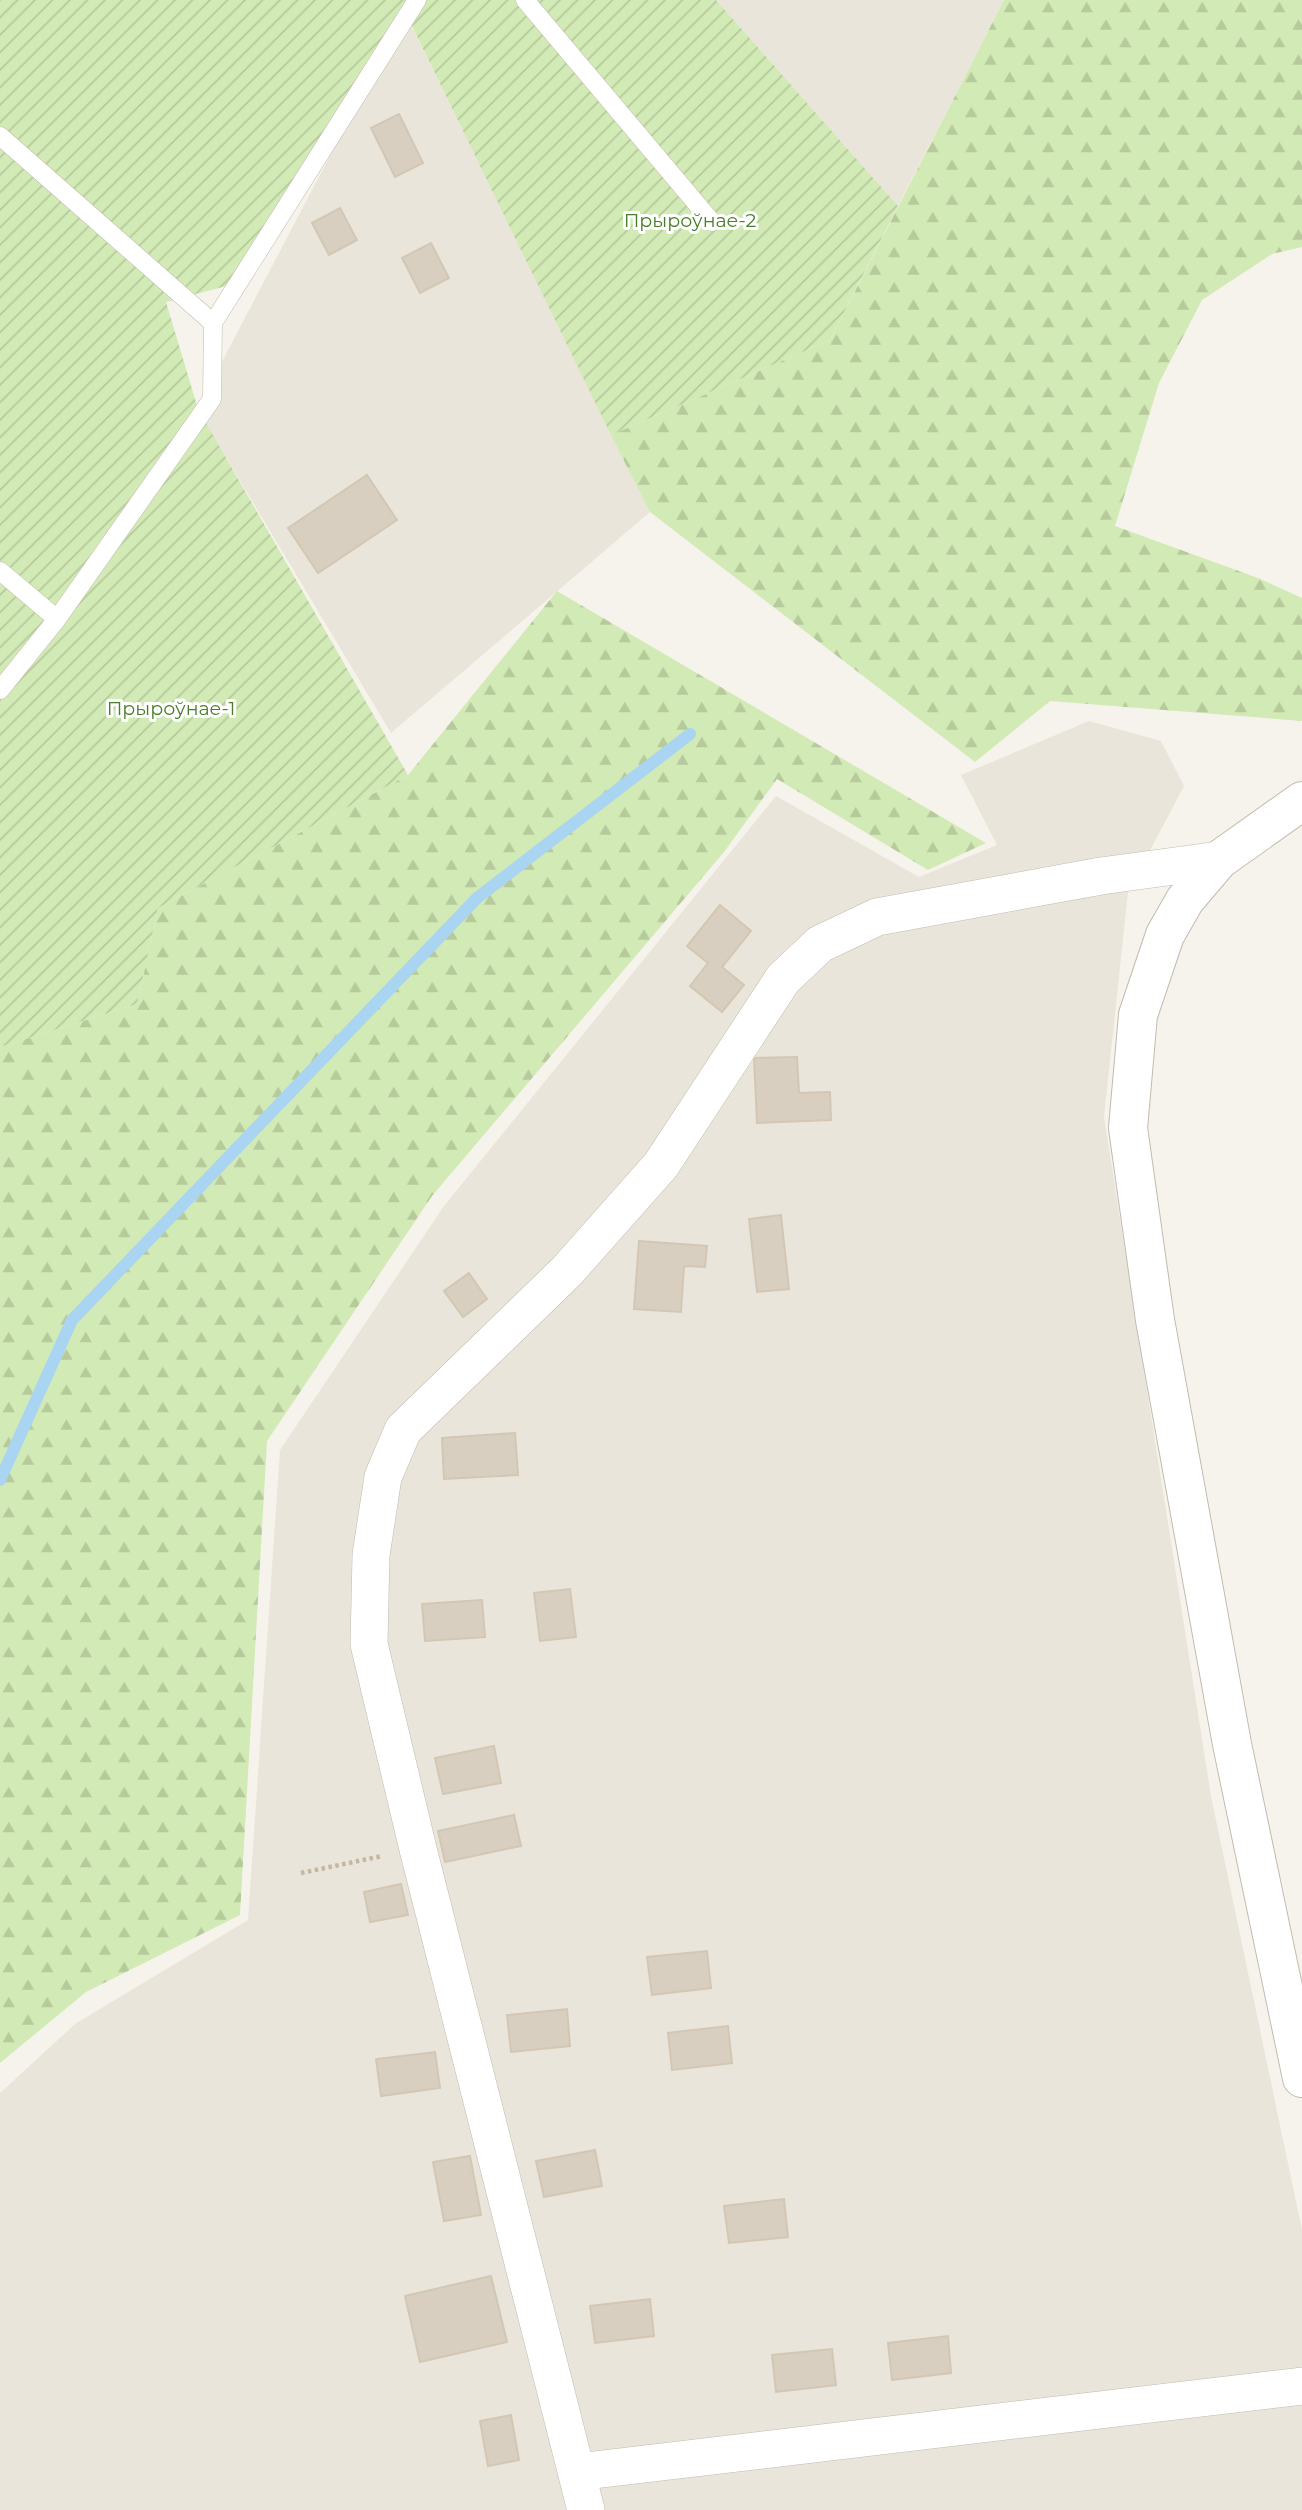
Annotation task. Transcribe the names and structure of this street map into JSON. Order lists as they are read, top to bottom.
{
  "parks": ["Прыроўнае-2", "Прыроўнае-1"]
}
